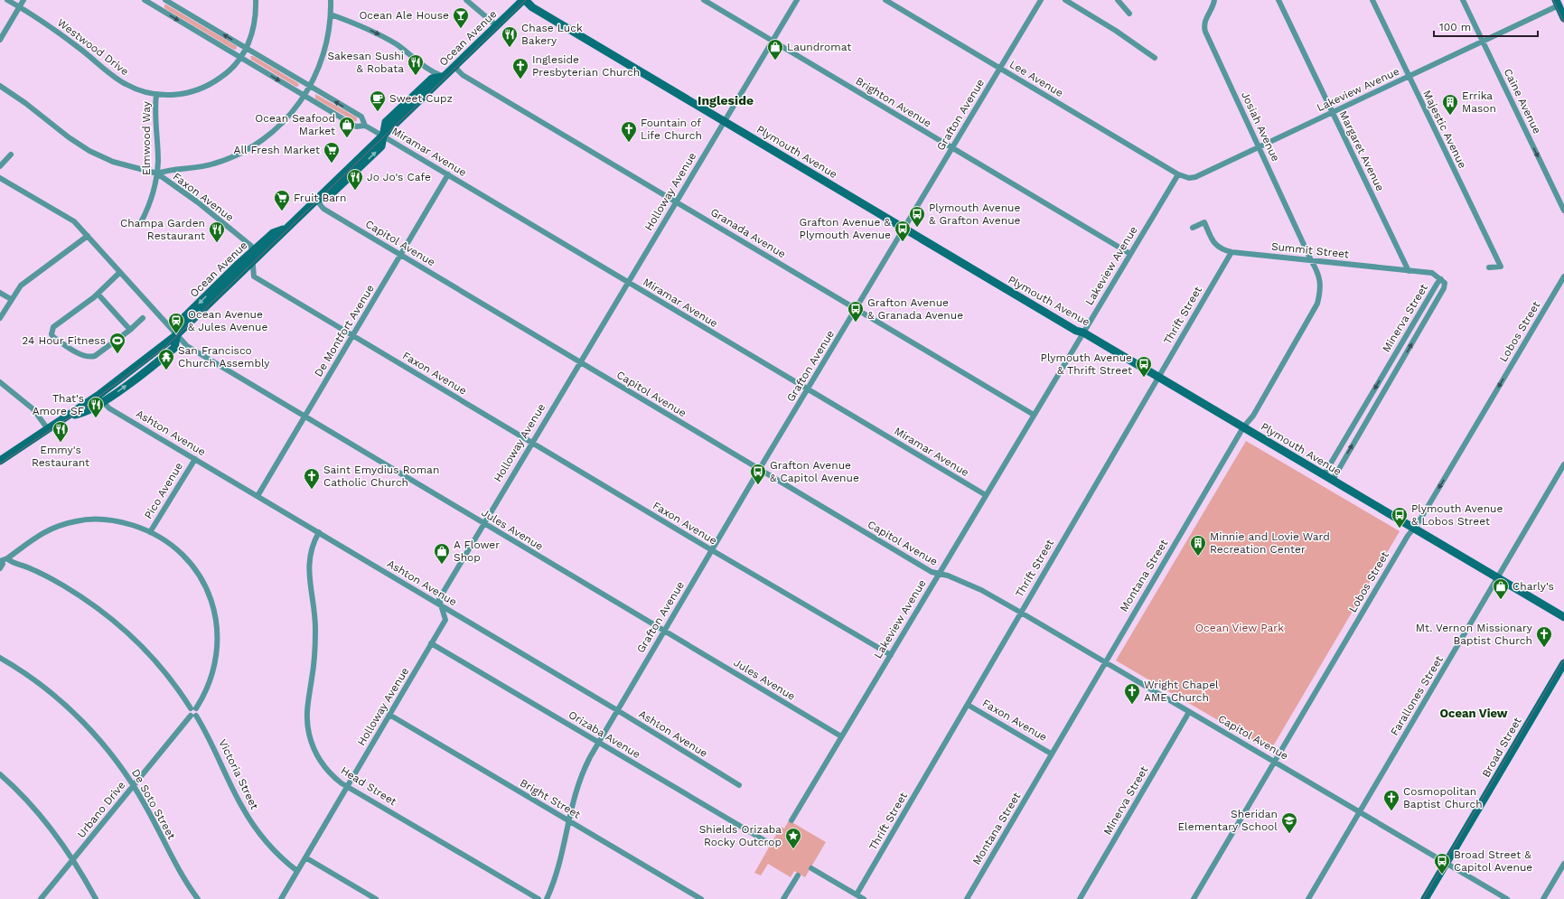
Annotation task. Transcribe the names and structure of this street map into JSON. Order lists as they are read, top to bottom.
{
  "streets": {
    "street": [
      "Ocean Avenue",
      "Westwood Drive",
      "Lee Avenue",
      "Lakeview Avenue",
      "Caine Avenue",
      "Brighton Avenue",
      "Grafton Avenue",
      "Josiah Avenue",
      "Majestic Avenue",
      "Elmwood Way",
      "Margaret Avenue",
      "Miramar Avenue",
      "Plymouth Avenue",
      "Holloway Avenue",
      "Faxon Avenue",
      "Granada Avenue",
      "Capitol Avenue",
      "Summit Street",
      "Thrift Street",
      "Minerva Street",
      "De Montfort Avenue",
      "Lobos Street",
      "Ashton Avenue",
      "Pico Avenue",
      "Jules Avenue",
      "Montana Street",
      "Farallones Street",
      "Orizaba Avenue",
      "Broad Street",
      "Victoria Street",
      "Head Street",
      "Bright Street",
      "De Soto Street",
      "Urbano Drive"
    ]
  },
  "crossings": [
    ["Ocean Avenue", "Miramar Avenue"],
    ["Ocean Avenue", "Plymouth Avenue"],
    ["Ocean Avenue", "Faxon Avenue"],
    ["Ocean Avenue", "Granada Avenue"],
    ["Ocean Avenue", "Capitol Avenue"],
    ["Ocean Avenue", "Ashton Avenue"],
    ["Ocean Avenue", "Jules Avenue"],
    ["Westwood Drive", "Elmwood Way"],
    ["Westwood Drive", "Miramar Avenue"],
    ["Lee Avenue", "Lakeview Avenue"],
    ["Lee Avenue", "Grafton Avenue"],
    ["Lakeview Avenue", "Caine Avenue"],
    ["Lakeview Avenue", "Brighton Avenue"],
    ["Lakeview Avenue", "Josiah Avenue"],
    ["Lakeview Avenue", "Majestic Avenue"],
    ["Lakeview Avenue", "Margaret Avenue"],
    ["Lakeview Avenue", "Miramar Avenue"],
    ["Lakeview Avenue", "Plymouth Avenue"],
    ["Lakeview Avenue", "Faxon Avenue"],
    ["Lakeview Avenue", "Granada Avenue"],
    ["Lakeview Avenue", "Capitol Avenue"],
    ["Lakeview Avenue", "Jules Avenue"],
    ["Brighton Avenue", "Grafton Avenue"],
    ["Brighton Avenue", "Holloway Avenue"],
    ["Grafton Avenue", "Miramar Avenue"],
    ["Grafton Avenue", "Plymouth Avenue"],
    ["Grafton Avenue", "Faxon Avenue"],
    ["Grafton Avenue", "Granada Avenue"],
    ["Grafton Avenue", "Capitol Avenue"],
    ["Grafton Avenue", "Ashton Avenue"],
    ["Grafton Avenue", "Jules Avenue"],
    ["Grafton Avenue", "Orizaba Avenue"],
    ["Grafton Avenue", "Bright Street"],
    ["Josiah Avenue", "Summit Street"],
    ["Josiah Avenue", "Montana Street"],
    ["Elmwood Way", "Faxon Avenue"],
    ["Margaret Avenue", "Summit Street"],
    ["Miramar Avenue", "Holloway Avenue"],
    ["Miramar Avenue", "De Montfort Avenue"],
    ["Plymouth Avenue", "Holloway Avenue"],
    ["Plymouth Avenue", "Thrift Street"],
    ["Plymouth Avenue", "Minerva Street"],
    ["Plymouth Avenue", "Lobos Street"],
    ["Plymouth Avenue", "Montana Street"],
    ["Plymouth Avenue", "Farallones Street"],
    ["Holloway Avenue", "Faxon Avenue"],
    ["Holloway Avenue", "Granada Avenue"],
    ["Holloway Avenue", "Capitol Avenue"],
    ["Holloway Avenue", "Ashton Avenue"],
    ["Holloway Avenue", "Jules Avenue"],
    ["Holloway Avenue", "Orizaba Avenue"],
    ["Holloway Avenue", "Victoria Street"],
    ["Holloway Avenue", "Head Street"],
    ["Holloway Avenue", "Bright Street"],
    ["Faxon Avenue", "Thrift Street"],
    ["Faxon Avenue", "De Montfort Avenue"],
    ["Faxon Avenue", "Montana Street"],
    ["Capitol Avenue", "Thrift Street"],
    ["Capitol Avenue", "Minerva Street"],
    ["Capitol Avenue", "De Montfort Avenue"],
    ["Capitol Avenue", "Lobos Street"],
    ["Capitol Avenue", "Montana Street"],
    ["Capitol Avenue", "Farallones Street"],
    ["Capitol Avenue", "Broad Street"],
    ["Summit Street", "Thrift Street"],
    ["Summit Street", "Minerva Street"],
    ["Summit Street", "Montana Street"],
    ["De Montfort Avenue", "Ashton Avenue"],
    ["De Montfort Avenue", "Jules Avenue"],
    ["Ashton Avenue", "Pico Avenue"],
    ["Ashton Avenue", "Head Street"],
    ["Victoria Street", "Urbano Drive"],
    ["De Soto Street", "Urbano Drive"]
  ],
  "one_way": ["Caine Avenue", "Lobos Street"],
  "districts": ["Ingleside", "Ocean View"],
  "parks": ["Ocean View Park"],
  "places": {
    "bar": ["Ocean Ale House"],
    "restaurant": [
      "Chase Luck Bakery",
      "Sakesan Sushi & Robata",
      "Jo Jo's Cafe",
      "Champa Garden Restaurant",
      "That's Amore SF",
      "Emmy's Restaurant"
    ],
    "shop": [
      "Laundromat",
      "Ocean Seafood Market",
      "A Flower Shop",
      "Charly's"
    ],
    "church": [
      "Ingleside Presbyterian Church",
      "Fountain of Life Church",
      "Saint Emydius Roman Catholic Church",
      "Mt. Vernon Missionary Baptist Church",
      "Wright Chapel AME Church",
      "Cosmopolitan Baptist Church"
    ],
    "cafe": ["Sweet Cupz"],
    "building": ["Errika Mason", "Minnie and Lovie Ward Recreation Center"],
    "supermarket": ["All Fresh Market", "Fruit Barn"],
    "bus stop": [
      "Plymouth Avenue & Grafton Avenue",
      "Grafton Avenue & Plymouth Avenue",
      "Grafton Avenue & Granada Avenue",
      "Plymouth Avenue & Thrift Street",
      "Grafton Avenue & Capitol Avenue",
      "Plymouth Avenue & Lobos Street",
      "Broad Street & Capitol Avenue"
    ],
    "station": ["Ocean Avenue & Jules Avenue"],
    "sports": ["24 Hour Fitness"],
    "temple": ["San Francisco Church Assembly"],
    "school or university": ["Sheridan Elementary School"],
    "place": ["Shields Orizaba Rocky Outcrop"]
  },
  "scale_bar": "100 m"
}
